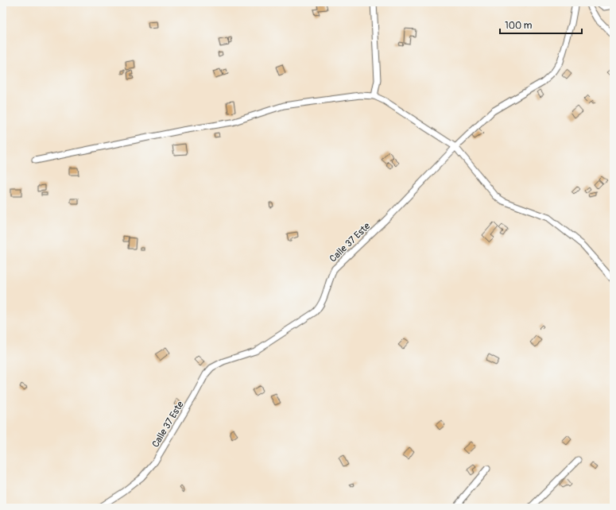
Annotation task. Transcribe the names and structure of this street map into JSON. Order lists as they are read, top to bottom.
{
  "streets": {
    "street": ["Calle 37 Este"]
  },
  "scale_bar": "100 m"
}
